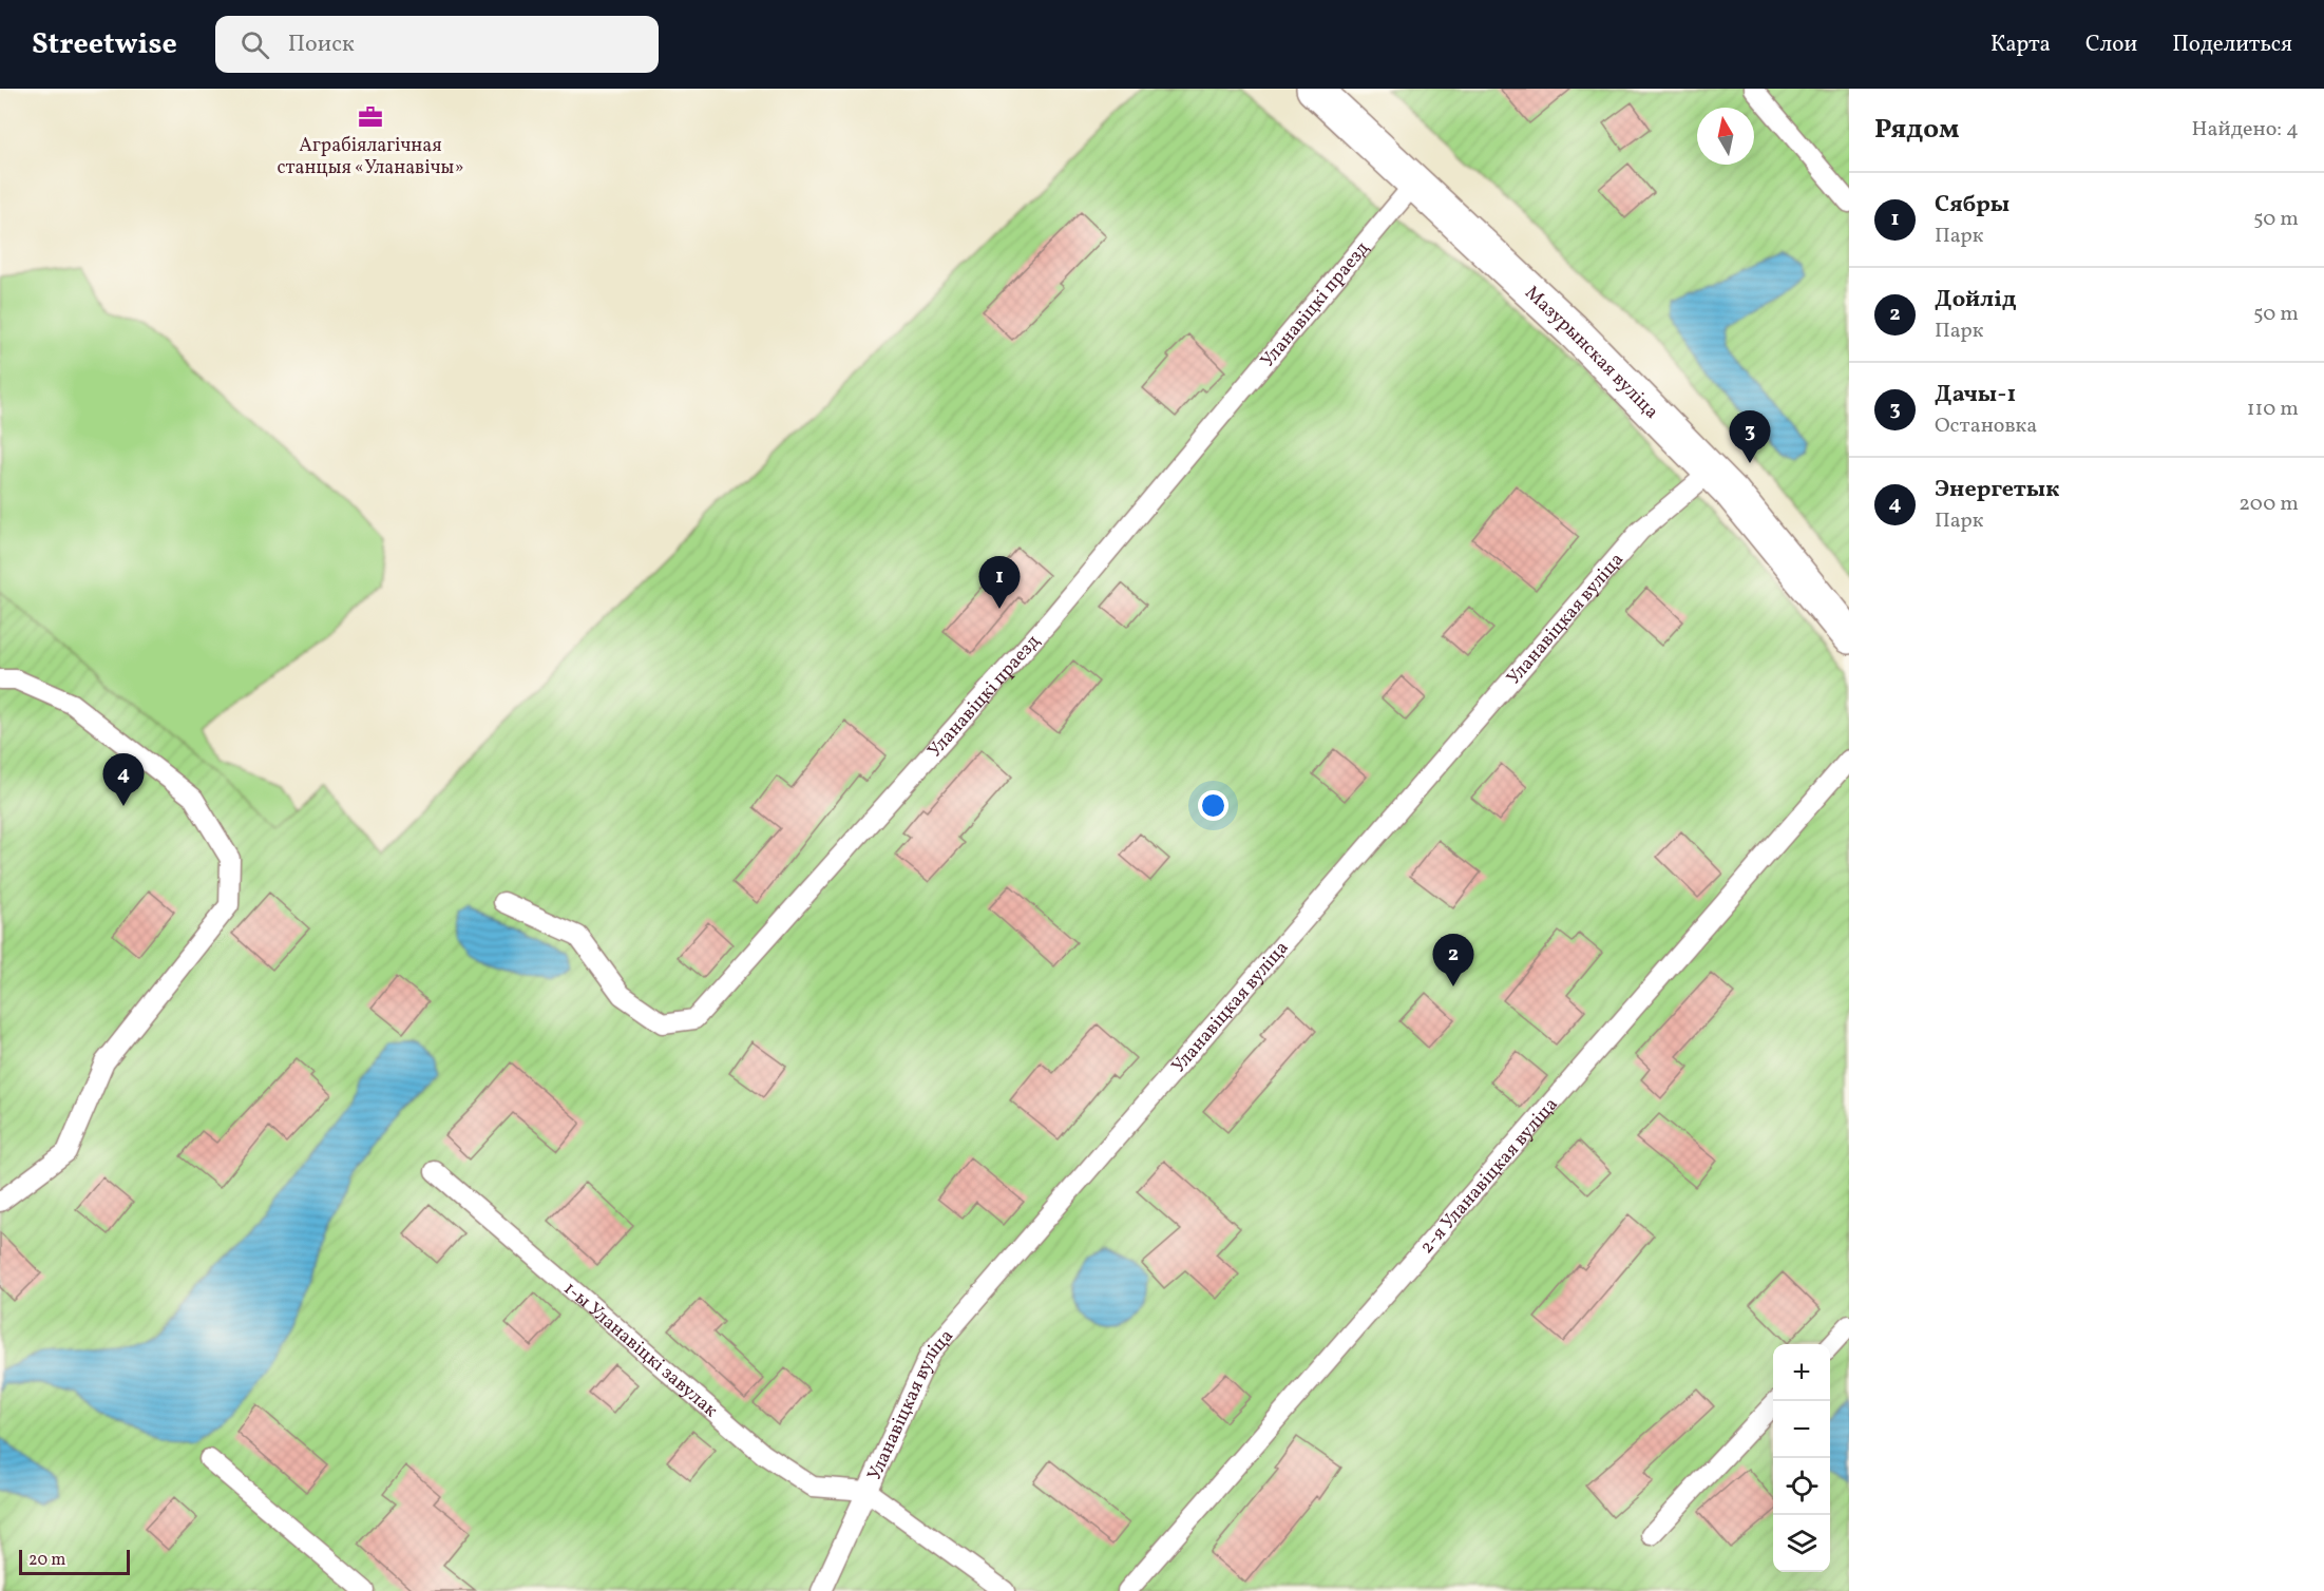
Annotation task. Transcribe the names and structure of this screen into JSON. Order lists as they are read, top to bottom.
{
  "streets": {
    "street": ["Мазурынская вуліца"],
    "lane": [
      "Уланавіцкі праезд",
      "Уланавіцкая вуліца",
      "2-я Уланавіцкая вуліца",
      "1-ы Уланавіцкі завулак"
    ]
  },
  "crossings": [
    ["Уланавіцкі праезд", "Мазурынская вуліца"],
    ["Мазурынская вуліца", "Уланавіцкая вуліца"],
    ["Уланавіцкая вуліца", "1-ы Уланавіцкі завулак"]
  ],
  "places": {
    "office": ["Аграбіялагічная станцыя «Уланавічы»"]
  },
  "scale_bar": "20 m",
  "north": "top",
  "page": {
    "header": "Streetwise",
    "search": "Поиск",
    "nav": ["Карта", "Слои", "Поделиться"],
    "heading": ["Рядом", "Найдено: 4"],
    "list": [
      {
        "mark": "1",
        "name": "Сябры",
        "note": "Парк",
        "value": "50 m"
      },
      {
        "mark": "2",
        "name": "Дойлід",
        "note": "Парк",
        "value": "50 m"
      },
      {
        "mark": "3",
        "name": "Дачы-1",
        "note": "Остановка",
        "value": "110 m"
      },
      {
        "mark": "4",
        "name": "Энергетык",
        "note": "Парк",
        "value": "200 m"
      }
    ],
    "pins": [
      "3",
      "1",
      "4",
      "2"
    ],
    "map_buttons": ["+", "−"],
    "scale": "20 m"
  }
}
